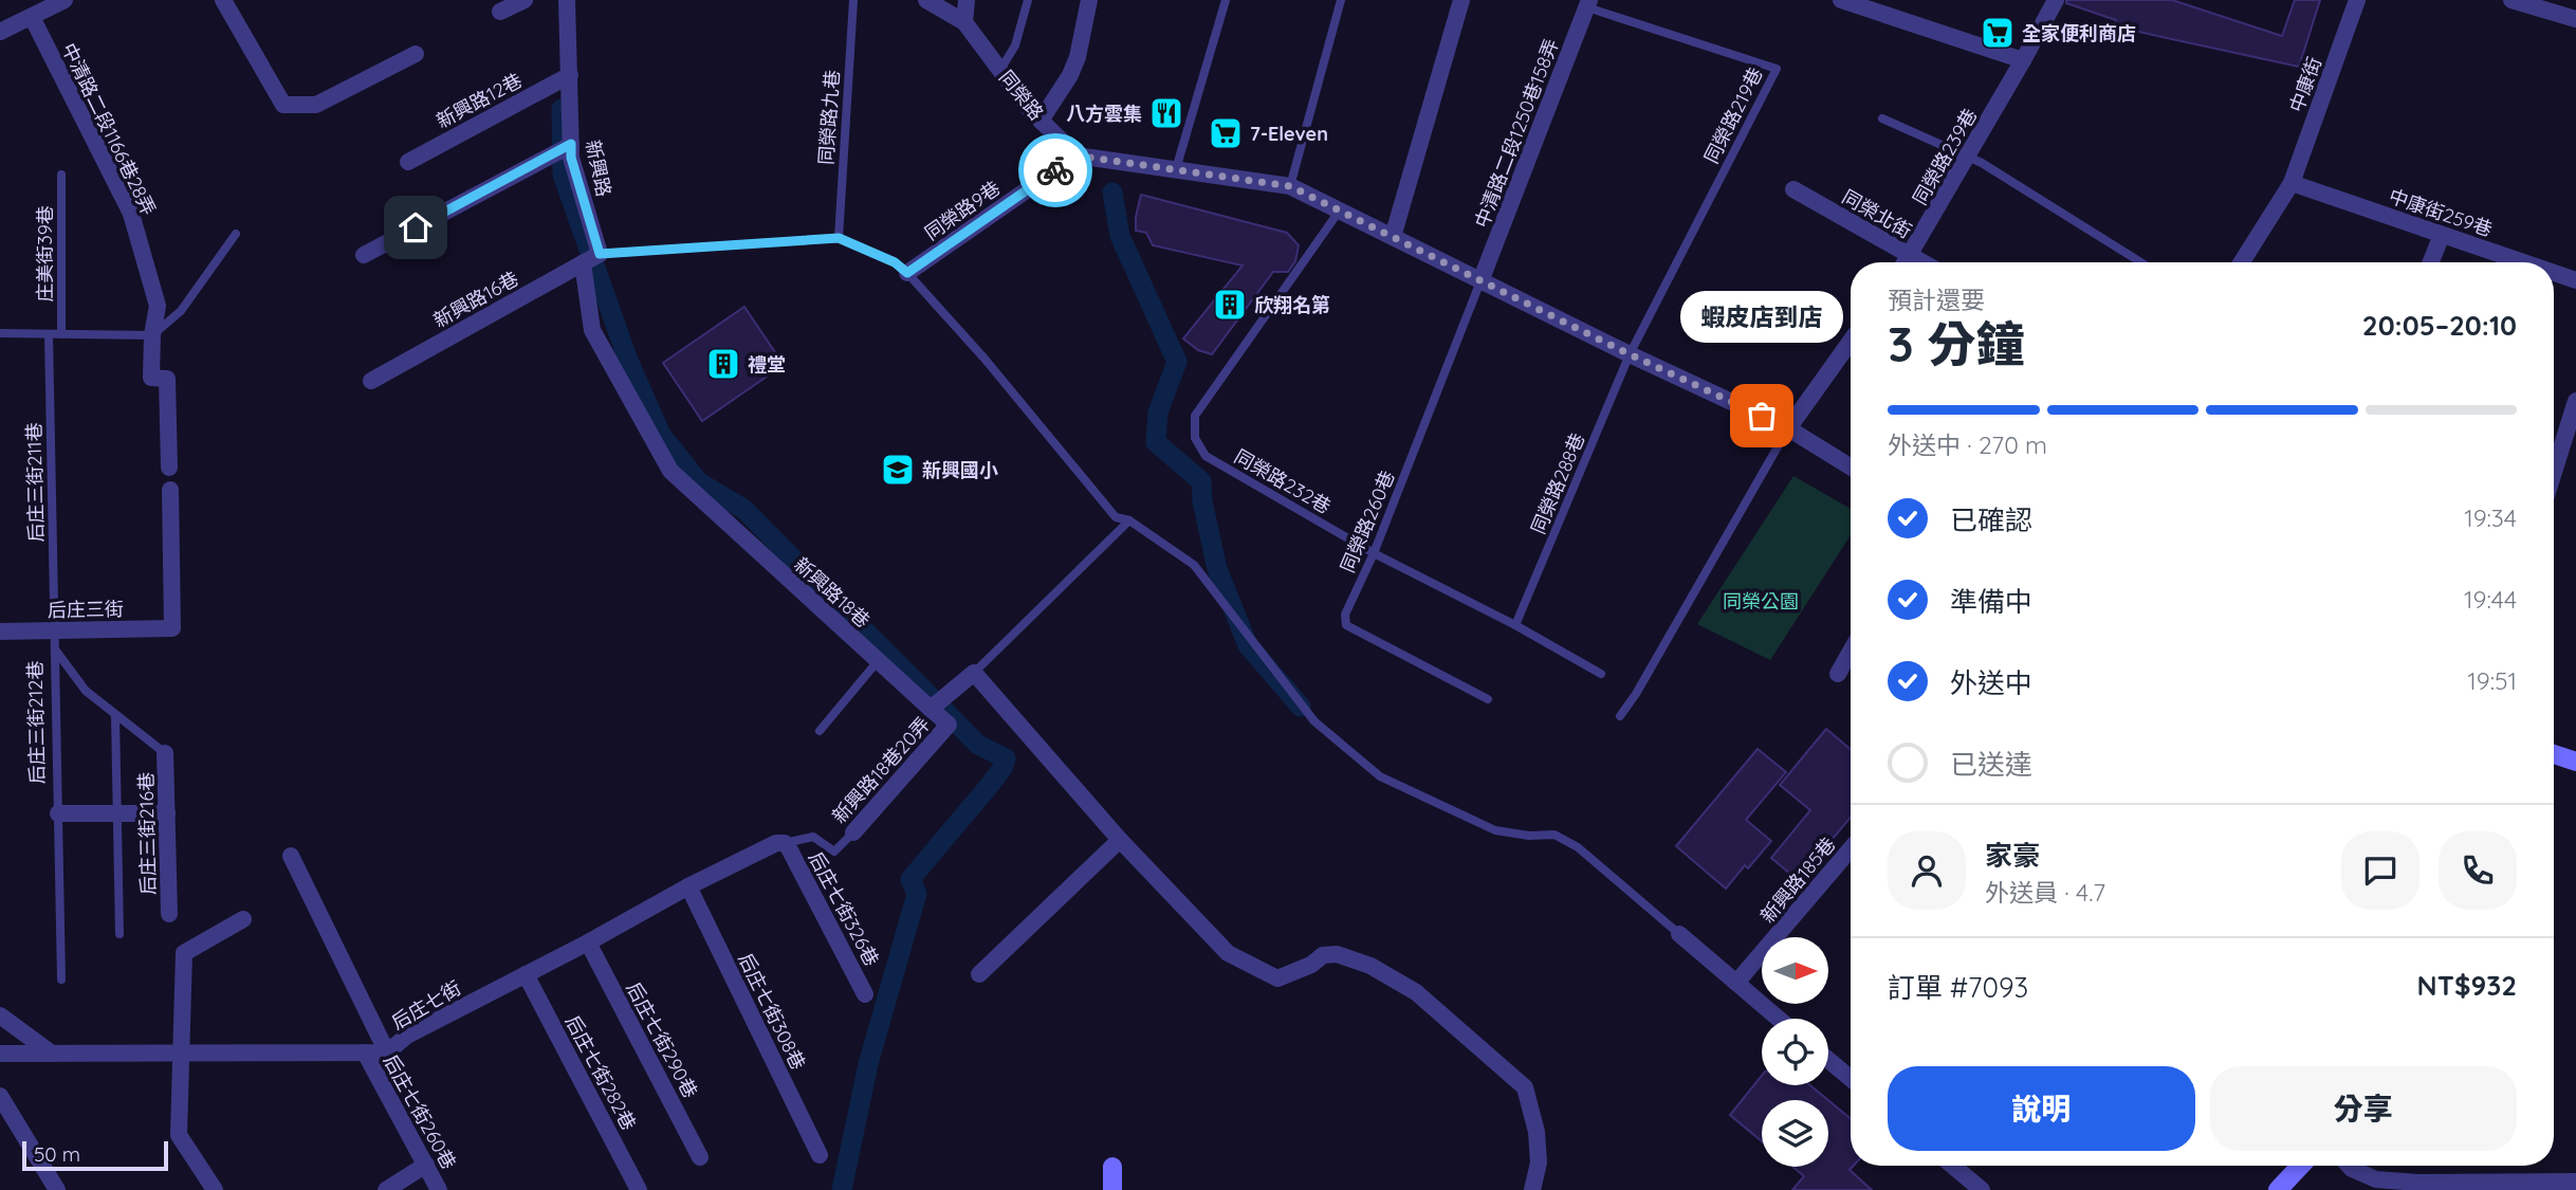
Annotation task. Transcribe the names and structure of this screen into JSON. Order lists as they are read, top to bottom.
{
  "streets": {
    "street": [
      "中康街",
      "同榮路",
      "新興路12巷",
      "中清路二段1166巷28弄",
      "中清路二段1250巷158弄",
      "同榮路239巷",
      "新興路",
      "同榮路9巷",
      "中康街259巷",
      "同榮北街",
      "新興路16巷",
      "新興路18巷",
      "后庄三街",
      "新興路18巷20弄",
      "后庄三街216巷",
      "新興路185巷",
      "后庄七街326巷",
      "后庄七街",
      "后庄七街308巷",
      "后庄七街290巷",
      "后庄七街282巷",
      "后庄七街260巷"
    ],
    "lane": [
      "同榮路219巷",
      "同榮路九巷",
      "庄美街39巷",
      "同榮路232巷",
      "后庄三街211巷",
      "同榮路288巷",
      "同榮路260巷",
      "后庄三街212巷"
    ]
  },
  "crossings": [
    ["中康街", "中康街259巷"],
    ["同榮路", "同榮路9巷"],
    ["新興路12巷", "新興路"],
    ["同榮路219巷", "中清路二段1250巷158弄"],
    ["同榮路219巷", "同榮路288巷"],
    ["中清路二段1250巷158弄", "同榮路260巷"],
    ["同榮路239巷", "同榮北街"],
    ["新興路", "新興路16巷"],
    ["新興路16巷", "新興路18巷"],
    ["同榮路232巷", "同榮路288巷"],
    ["同榮路232巷", "同榮路260巷"],
    ["后庄三街211巷", "后庄三街"],
    ["后庄三街211巷", "后庄三街212巷"],
    ["新興路18巷", "新興路18巷20弄"],
    ["后庄三街", "后庄三街212巷"],
    ["新興路18巷20弄", "后庄七街326巷"],
    ["新興路18巷20弄", "后庄七街"],
    ["后庄七街326巷", "后庄七街"],
    ["后庄七街", "后庄七街308巷"],
    ["后庄七街", "后庄七街290巷"],
    ["后庄七街", "后庄七街282巷"],
    ["后庄七街", "后庄七街260巷"]
  ],
  "parks": ["同榮公園"],
  "places": {
    "supermarket": ["全家便利商店", "7-Eleven"],
    "restaurant": ["八方雲集"],
    "building": ["欣翔名第", "禮堂"],
    "other": ["蝦皮店到店"],
    "school or university": ["新興國小"]
  },
  "scale_bar": "50 m",
  "north": "right",
  "page": {
    "heading": ["3 分鐘", "預計還要", "20:05–20:10"],
    "panel": [
      "家豪",
      "外送員 · 4.7",
      "訂單 #7093",
      "NT$932"
    ],
    "bubble": "蝦皮店到店",
    "bar": "外送中 · 270 m",
    "list": [
      ["已確認", "19:34"],
      ["準備中", "19:44"],
      ["外送中", "19:51"],
      "已送達"
    ],
    "buttons": ["說明", "分享"],
    "scale": "50 m"
  }
}
